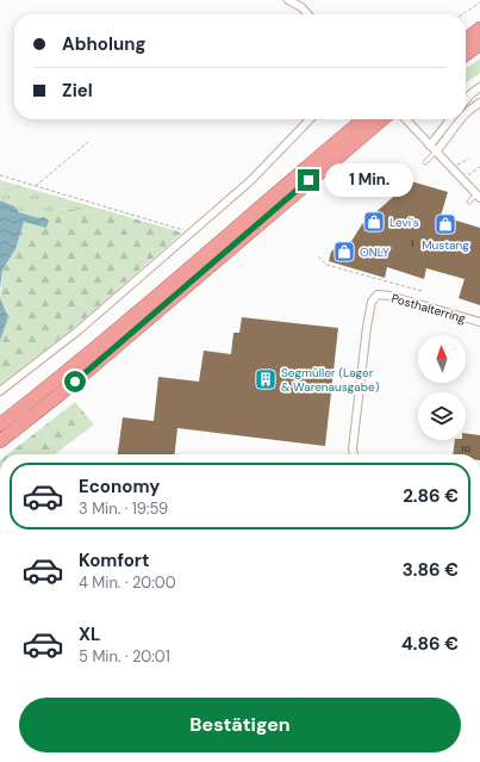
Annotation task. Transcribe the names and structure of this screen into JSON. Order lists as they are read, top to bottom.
{
  "streets": {
    "street": ["Posthalterring"]
  },
  "places": {
    "shop": ["Levi's", "Mustang", "ONLY"],
    "building": ["Segmüller (Lager & Warenausgabe)"]
  },
  "house_numbers": ["1", "10"],
  "north": "top",
  "page": {
    "banner": ["Abholung", "Ziel"],
    "bubble": "1 Min.",
    "list": [
      {
        "name": "Economy",
        "note": "3 Min. · 19:59",
        "value": "2.86 €"
      },
      {
        "name": "Komfort",
        "note": "4 Min. · 20:00",
        "value": "3.86 €"
      },
      {
        "name": "XL",
        "note": "5 Min. · 20:01",
        "value": "4.86 €"
      }
    ],
    "buttons": "Bestätigen"
  }
}
